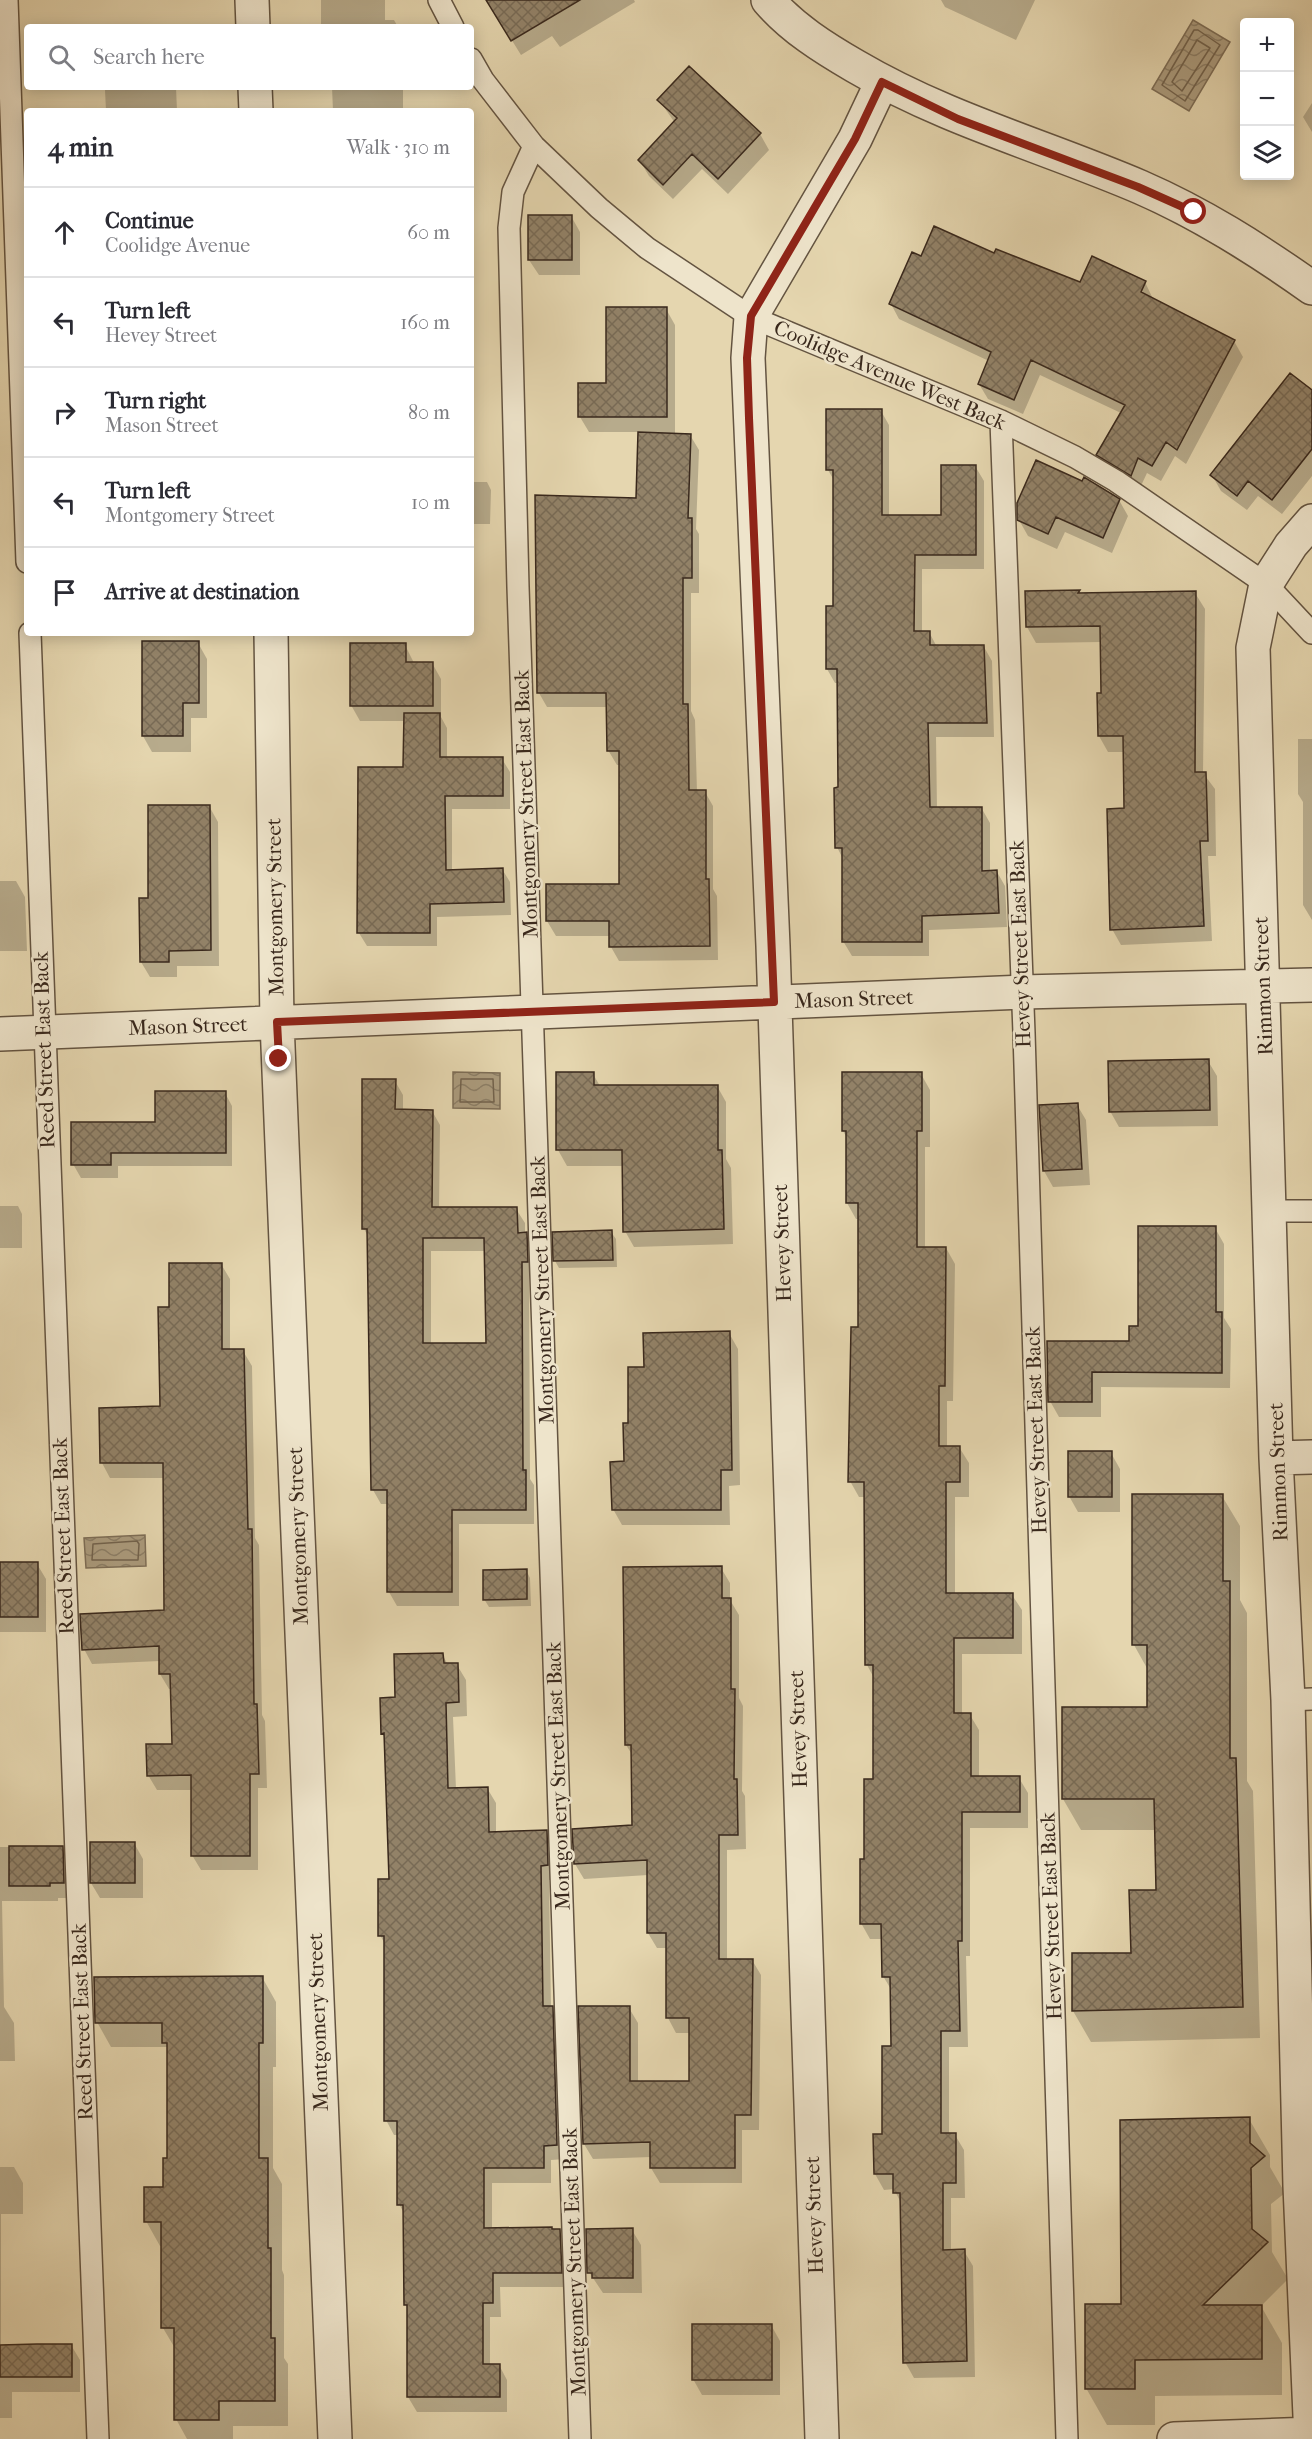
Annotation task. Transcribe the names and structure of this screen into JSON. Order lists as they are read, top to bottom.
{
  "streets": {
    "street": [
      "Montgomery Street",
      "Rimmon Street",
      "Mason Street",
      "Hevey Street"
    ],
    "lane": [
      "Coolidge Avenue West Back",
      "Montgomery Street East Back",
      "Hevey Street East Back",
      "Reed Street East Back"
    ]
  },
  "crossings": [
    ["Coolidge Avenue West Back", "Montgomery Street East Back"],
    ["Coolidge Avenue West Back", "Hevey Street East Back"],
    ["Coolidge Avenue West Back", "Rimmon Street"],
    ["Coolidge Avenue West Back", "Hevey Street"],
    ["Montgomery Street East Back", "Mason Street"],
    ["Montgomery Street", "Mason Street"],
    ["Hevey Street East Back", "Mason Street"],
    ["Rimmon Street", "Mason Street"],
    ["Mason Street", "Reed Street East Back"],
    ["Mason Street", "Hevey Street"]
  ],
  "page": {
    "map_buttons": ["+", "−"],
    "search": "Search here",
    "heading": ["4 min", "Walk · 310 m"],
    "list": [
      ["Continue", "Coolidge Avenue", "60 m"],
      ["Turn left", "Hevey Street", "160 m"],
      ["Turn right", "Mason Street", "80 m"],
      ["Turn left", "Montgomery Street", "10 m"],
      "Arrive at destination"
    ]
  }
}
